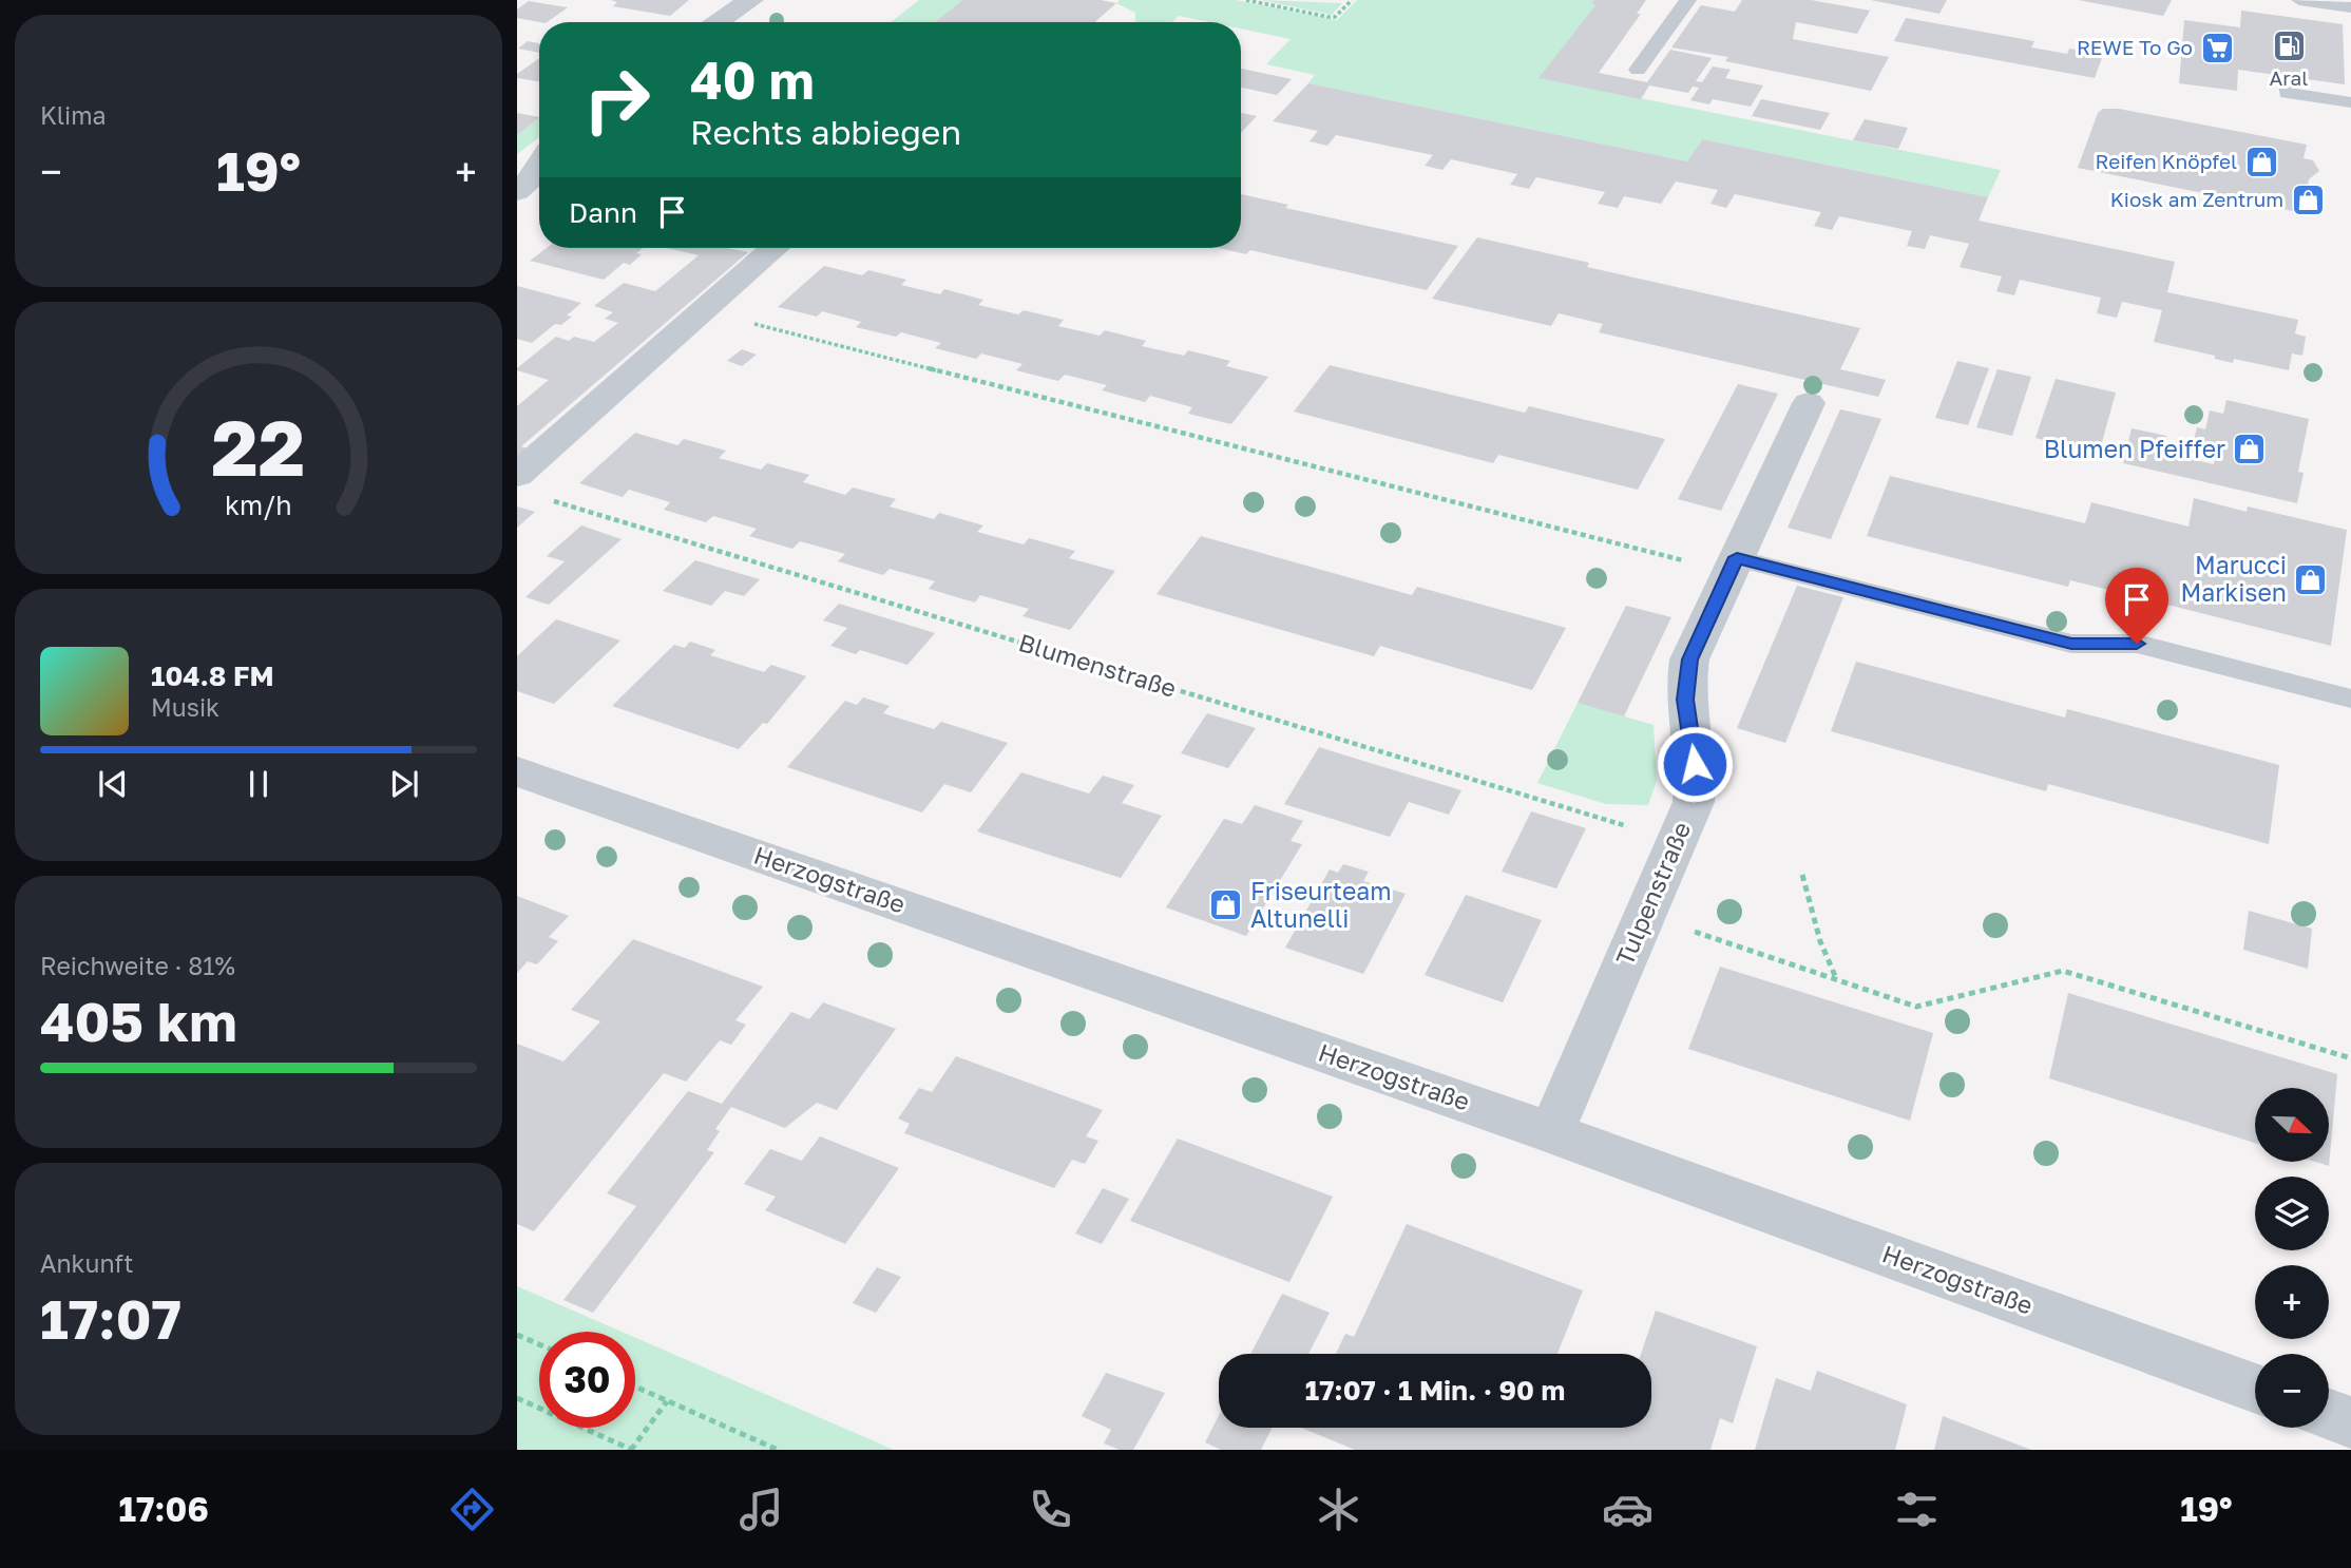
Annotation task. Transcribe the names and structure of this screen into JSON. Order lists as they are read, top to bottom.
{
  "streets": {
    "street": ["Herzogstraße", "Tulpenstraße"],
    "path": ["Blumenstraße"]
  },
  "crossings": [
    ["Blumenstraße", "Tulpenstraße"],
    ["Herzogstraße", "Tulpenstraße"]
  ],
  "places": {
    "fuel station": ["Aral"],
    "supermarket": ["REWE To Go"],
    "shop": [
      "Reifen Knöpfel",
      "Kiosk am Zentrum",
      "Blumen Pfeiffer",
      "Marucci Markisen",
      "Friseurteam Altunelli"
    ]
  },
  "north": "bottom right",
  "page": {
    "tile": [
      "Klima",
      ["Reichweite · 81%", "405 km"],
      ["Ankunft", "17:07"]
    ],
    "turn": ["40 m", "Rechts abbiegen"],
    "heat": ["−", "19°", "+"],
    "then": "Dann",
    "song": ["104.8 FM", "Musik"],
    "map_buttons": ["+", "−"],
    "limit": "30",
    "trip": "17:07 · 1 Min. · 90 m",
    "tabs": ["17:06", "19°"],
    "gauge": ["22", "km/h"]
  }
}
